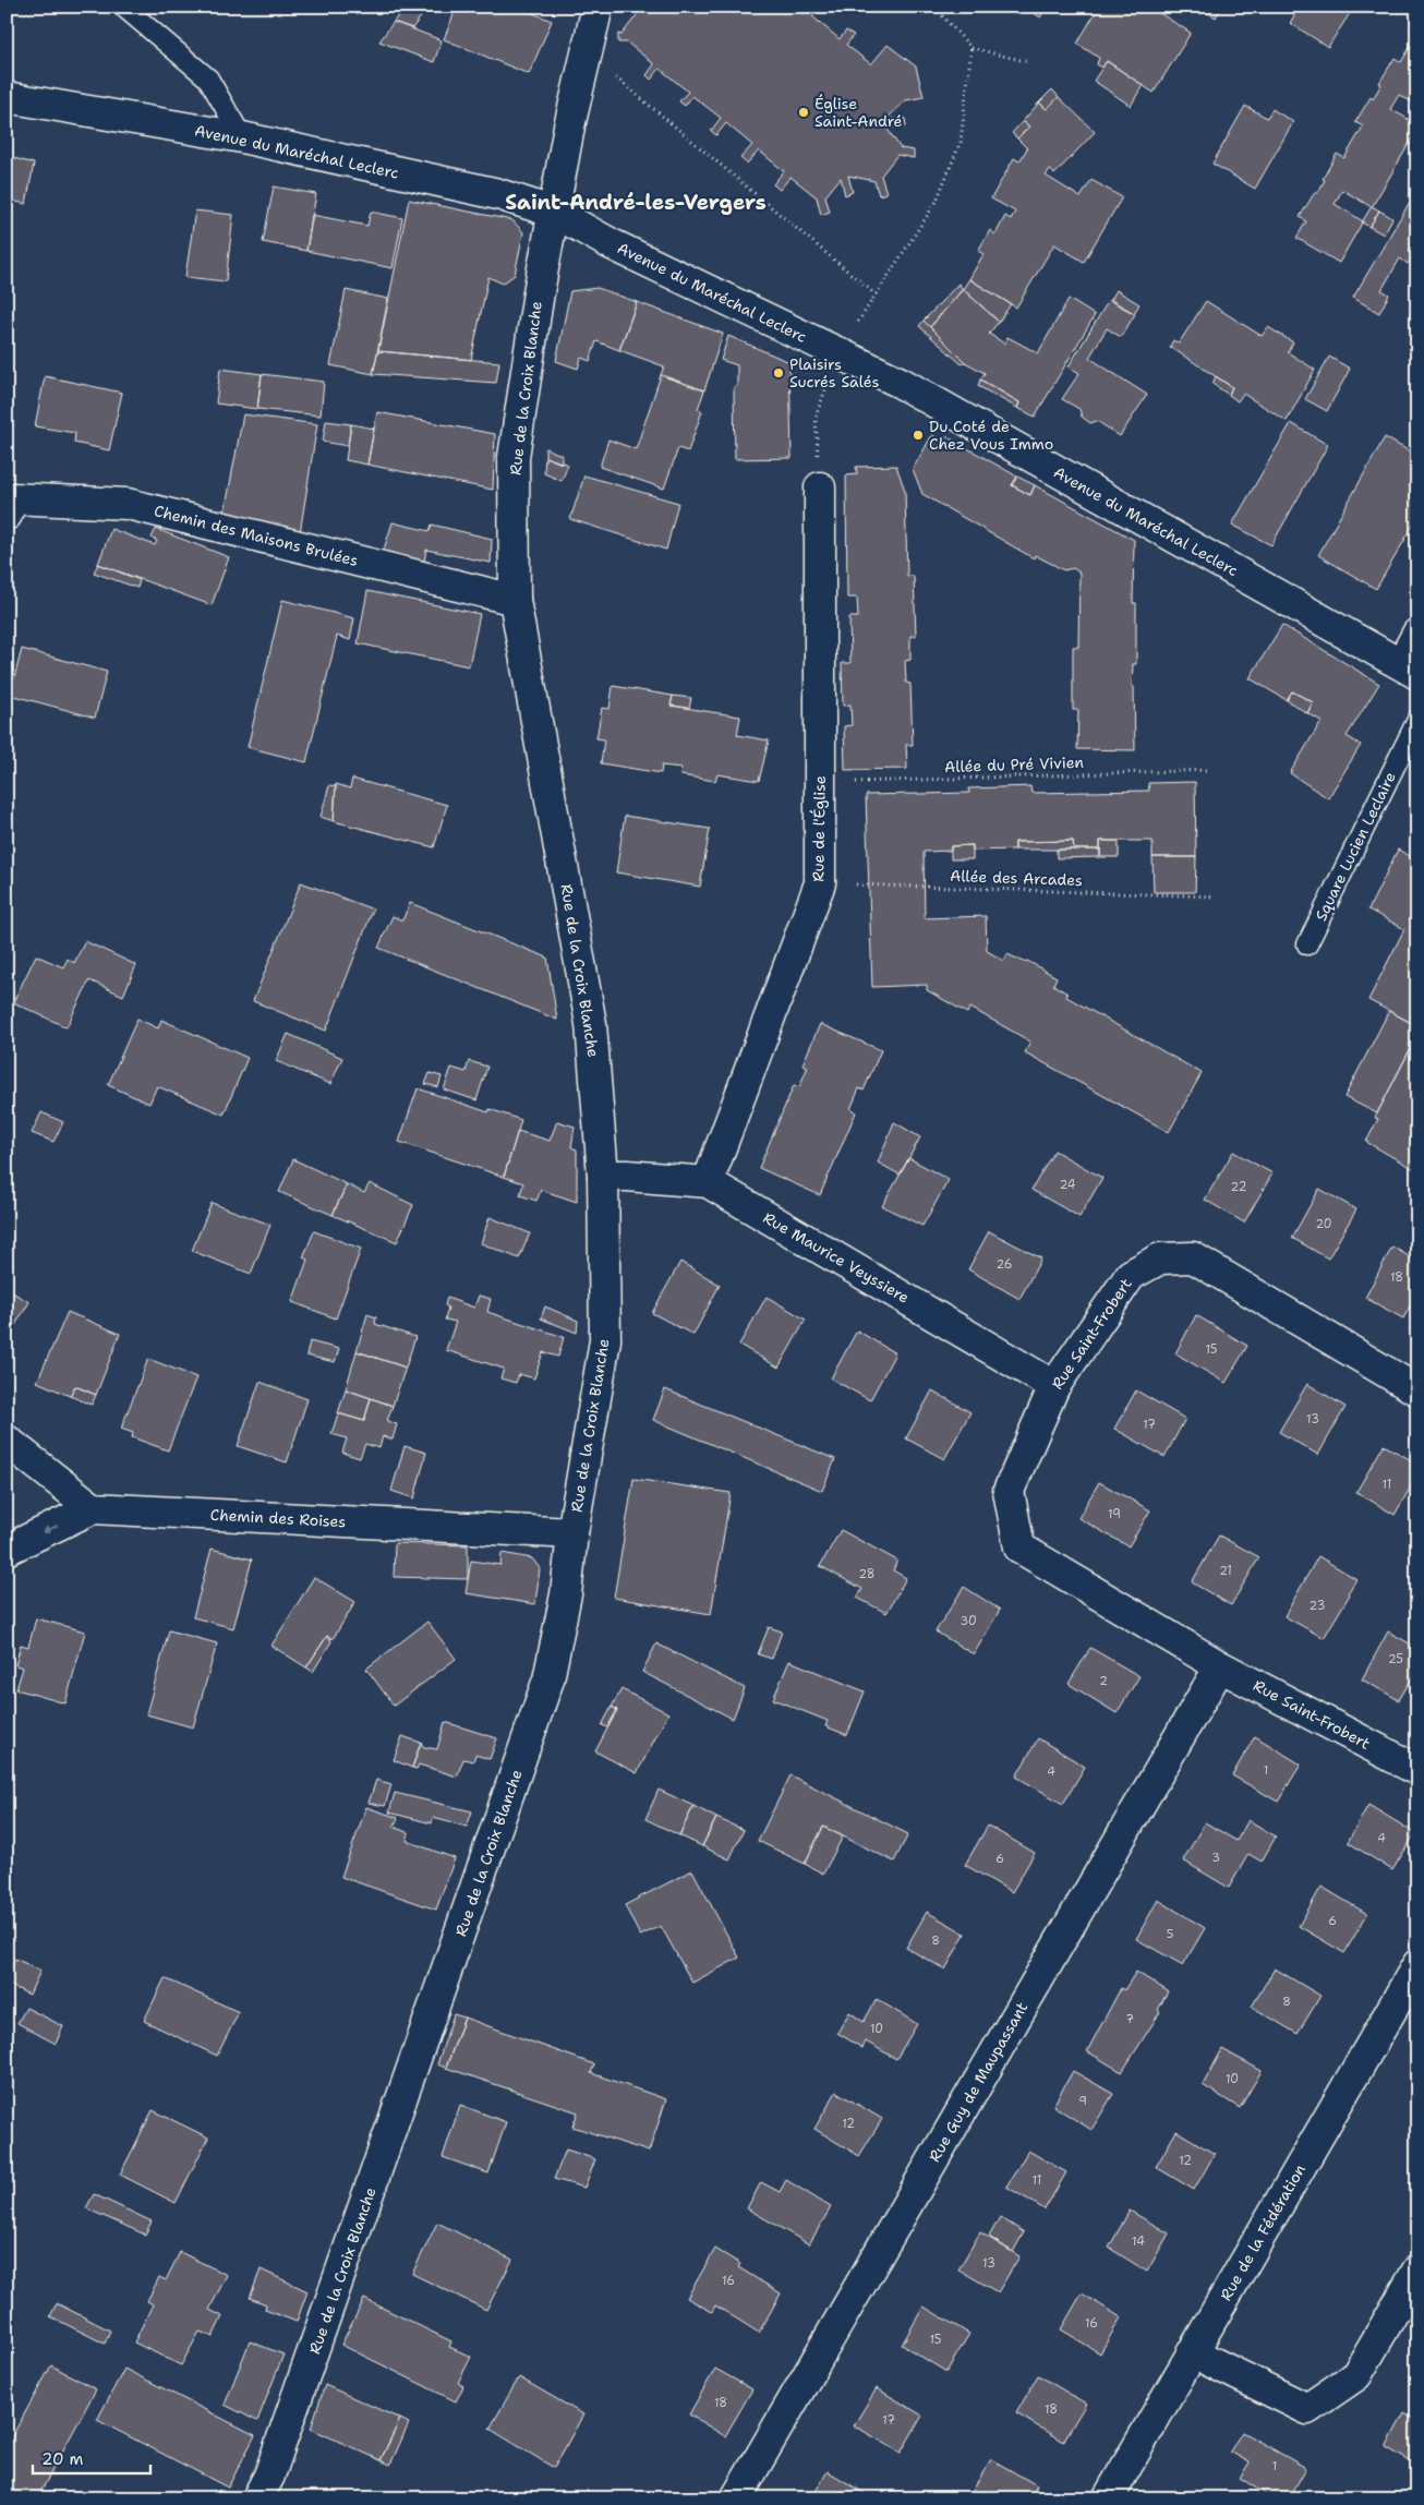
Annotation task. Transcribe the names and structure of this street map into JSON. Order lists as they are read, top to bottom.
{
  "streets": {
    "street": [
      "Avenue du Maréchal Leclerc",
      "Rue de la Croix Blanche",
      "Chemin des Maisons Brulées",
      "Rue de l'Église",
      "Rue Maurice Veyssiere",
      "Rue Saint-Frobert",
      "Chemin des Roises",
      "Rue Guy de Maupassant",
      "Rue de la Fédération"
    ],
    "lane": ["Square Lucien Leclaire"],
    "path": ["Allée du Pré Vivien", "Allée des Arcades"]
  },
  "crossings": [
    ["Avenue du Maréchal Leclerc", "Rue de la Croix Blanche"],
    ["Rue de la Croix Blanche", "Chemin des Maisons Brulées"],
    ["Rue de la Croix Blanche", "Rue Maurice Veyssiere"],
    ["Rue de la Croix Blanche", "Chemin des Roises"],
    ["Allée du Pré Vivien", "Rue de l'Église"],
    ["Rue de l'Église", "Allée des Arcades"],
    ["Rue de l'Église", "Rue Maurice Veyssiere"],
    ["Rue Maurice Veyssiere", "Rue Saint-Frobert"],
    ["Rue Saint-Frobert", "Rue Guy de Maupassant"]
  ],
  "districts": ["Saint-André-les-Vergers"],
  "places": ["Église Saint-André", "Plaisirs Sucrés Salés", "Du Coté de Chez Vous Immo"],
  "house_numbers": [
    "24",
    "22",
    "20",
    "26",
    "18",
    "15",
    "13",
    "17",
    "11",
    "19",
    "21",
    "28",
    "23",
    "30",
    "25",
    "2",
    "1",
    "4",
    "4",
    "3",
    "6",
    "6",
    "5",
    "8",
    "8",
    "7",
    "10",
    "10",
    "9",
    "12",
    "12",
    "11",
    "14",
    "13",
    "16",
    "16",
    "15",
    "18",
    "18",
    "17",
    "1"
  ],
  "scale_bar": "20 m"
}
